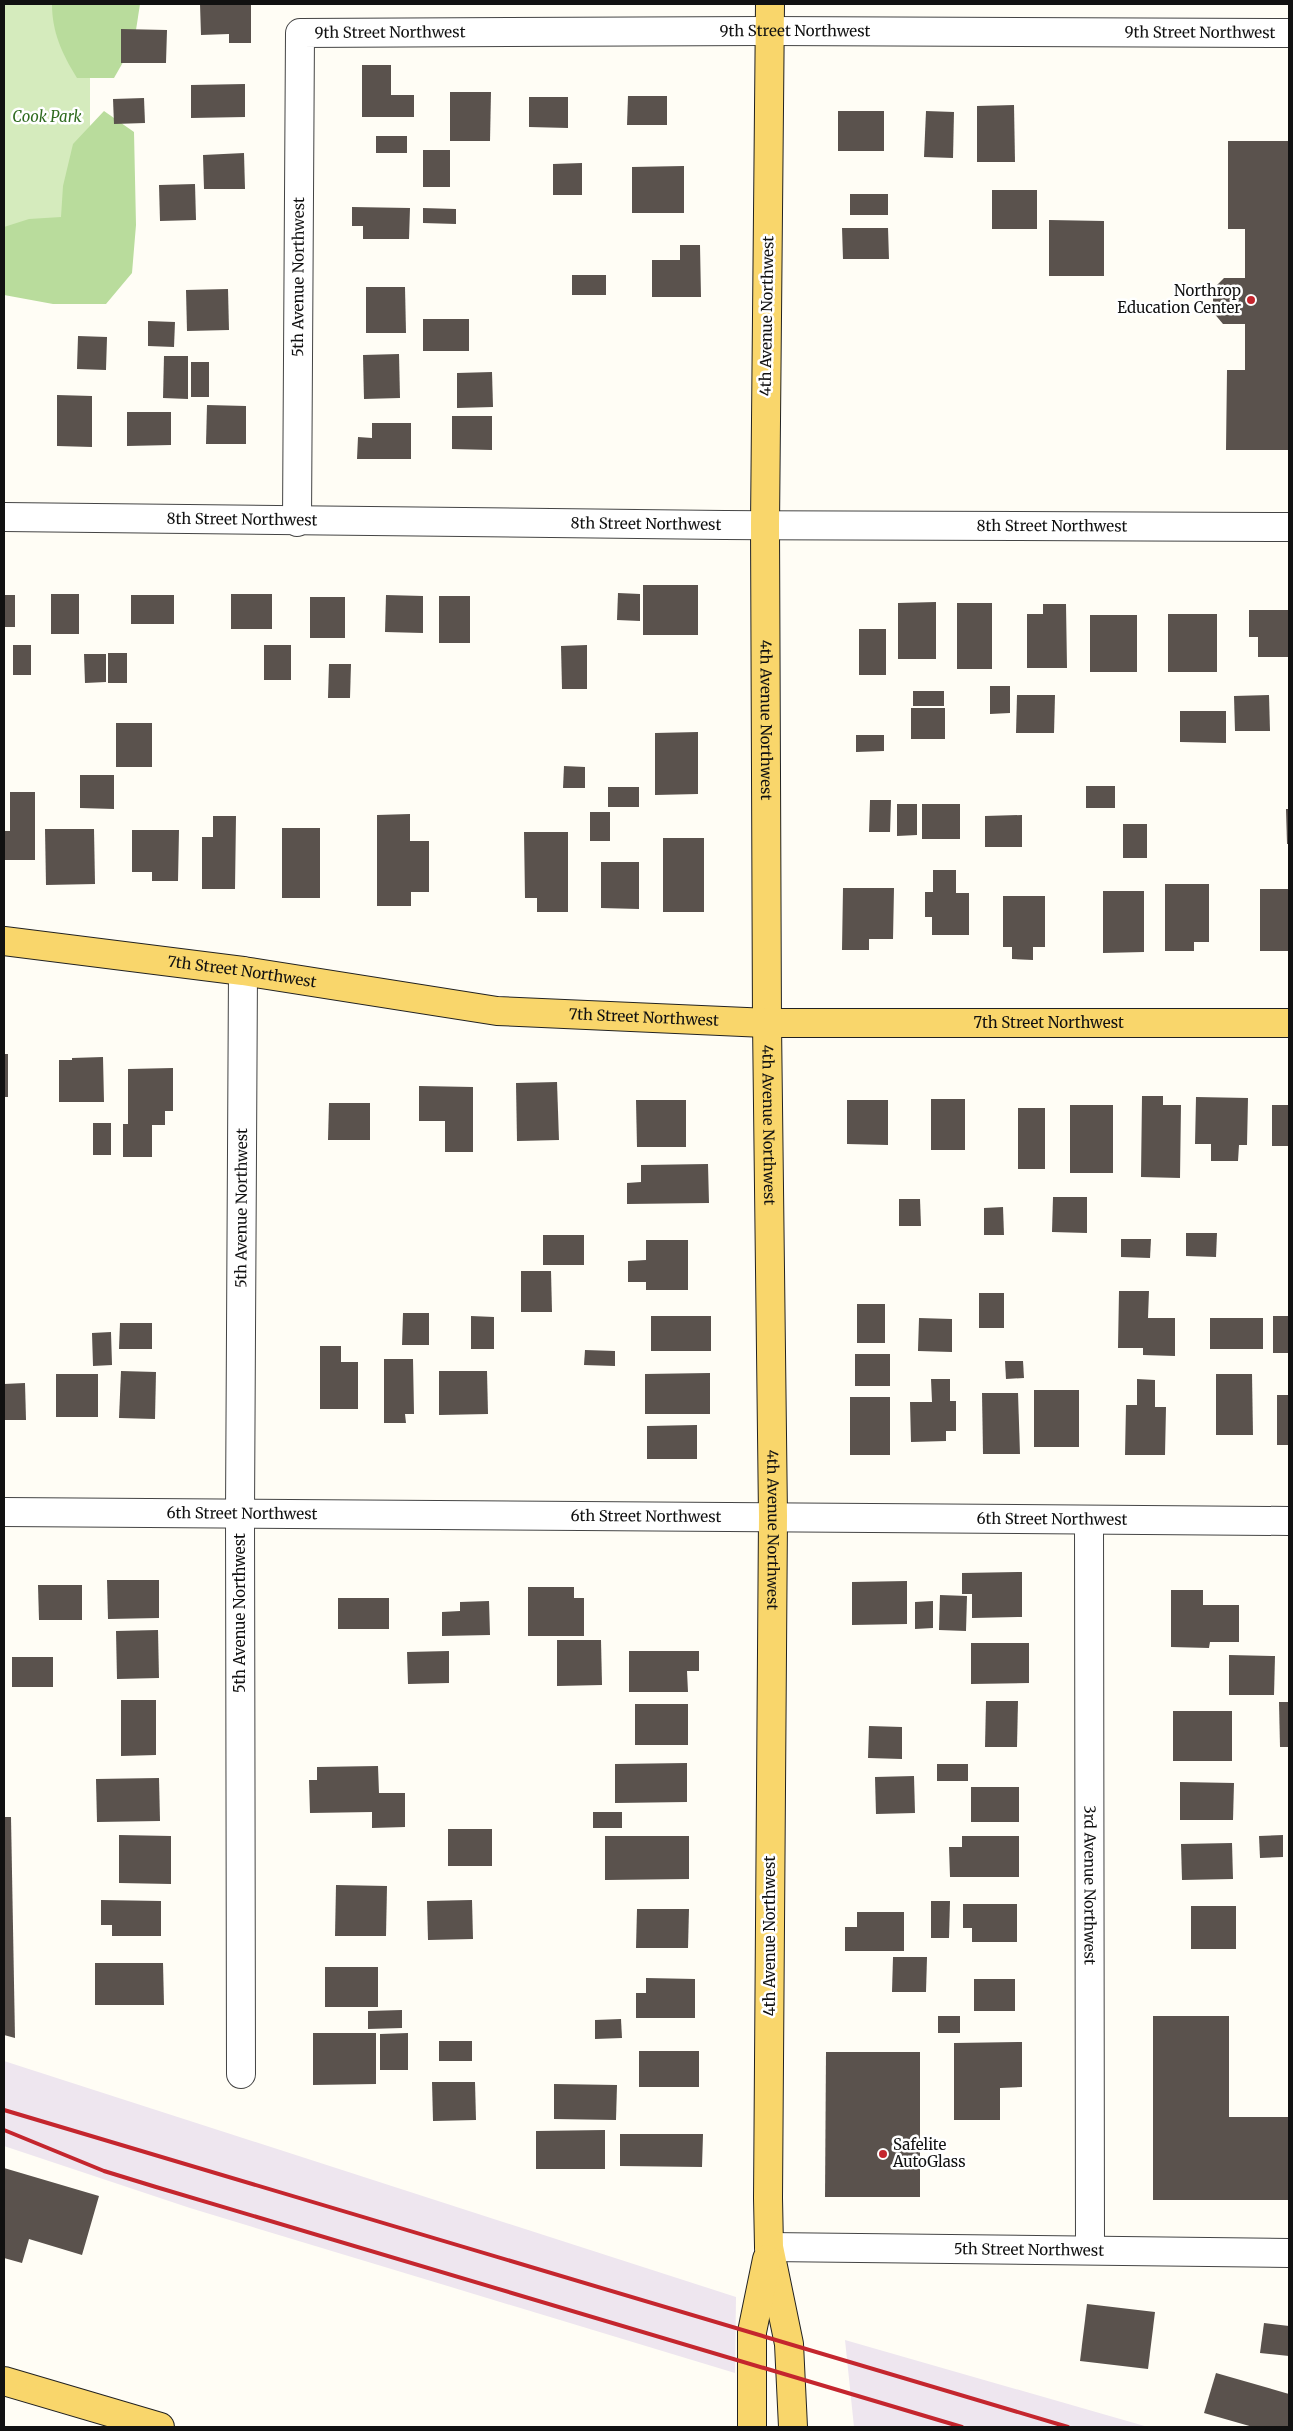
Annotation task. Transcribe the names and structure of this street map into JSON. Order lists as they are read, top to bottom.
{
  "streets": {
    "main road": ["4th Avenue Northwest", "7th Street Northwest"],
    "street": [
      "9th Street Northwest",
      "5th Avenue Northwest",
      "8th Street Northwest",
      "6th Street Northwest",
      "3rd Avenue Northwest",
      "5th Street Northwest"
    ]
  },
  "crossings": [
    ["9th Street Northwest", "5th Avenue Northwest"],
    ["9th Street Northwest", "4th Avenue Northwest"],
    ["5th Avenue Northwest", "8th Street Northwest"],
    ["5th Avenue Northwest", "7th Street Northwest"],
    ["5th Avenue Northwest", "6th Street Northwest"],
    ["4th Avenue Northwest", "8th Street Northwest"],
    ["4th Avenue Northwest", "7th Street Northwest"],
    ["4th Avenue Northwest", "6th Street Northwest"],
    ["4th Avenue Northwest", "5th Street Northwest"],
    ["6th Street Northwest", "3rd Avenue Northwest"],
    ["3rd Avenue Northwest", "5th Street Northwest"]
  ],
  "parks": ["Cook Park"],
  "places": ["Northrop Education Center", "Safelite AutoGlass"]
}
